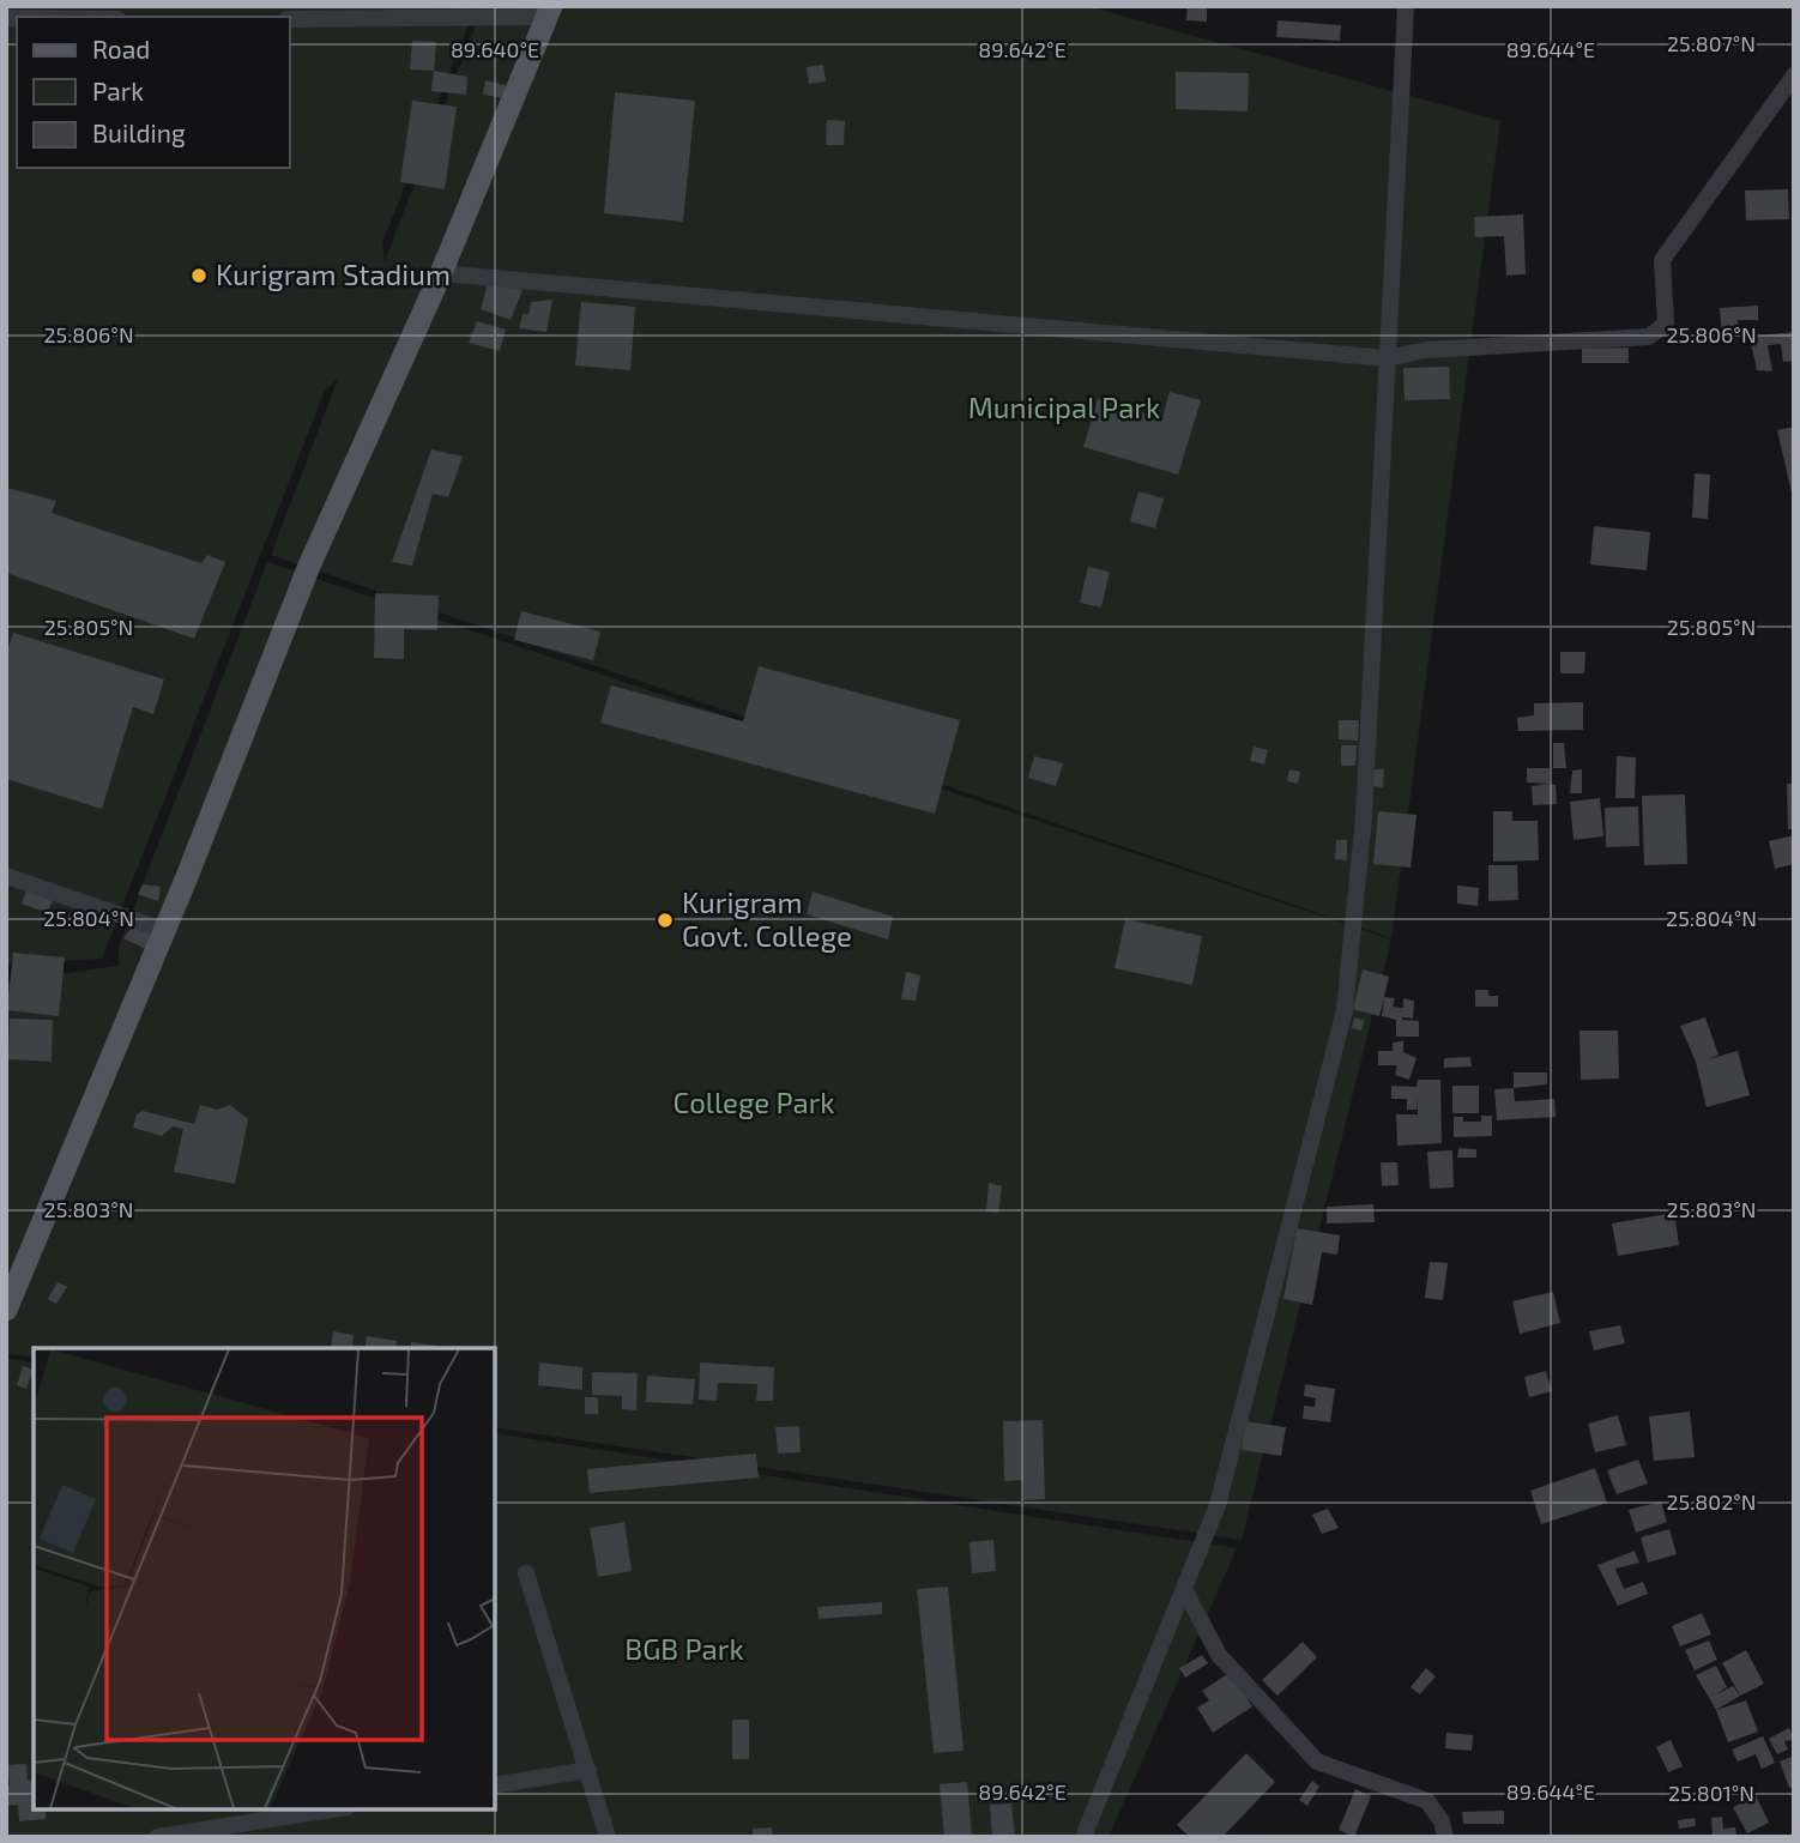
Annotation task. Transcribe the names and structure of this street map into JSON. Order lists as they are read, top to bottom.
{
  "parks": ["Municipal Park", "College Park", "BGB Park"],
  "places": ["Kurigram Stadium", "Kurigram Govt. College"],
  "legend": ["Road", "Park", "Building"],
  "coordinates": [
    "25.807°N",
    "89.640°E",
    "89.642°E",
    "89.644°E",
    "25.806°N",
    "25.805°N",
    "25.804°N",
    "25.803°N",
    "25.802°N",
    "25.801°N"
  ]
}
